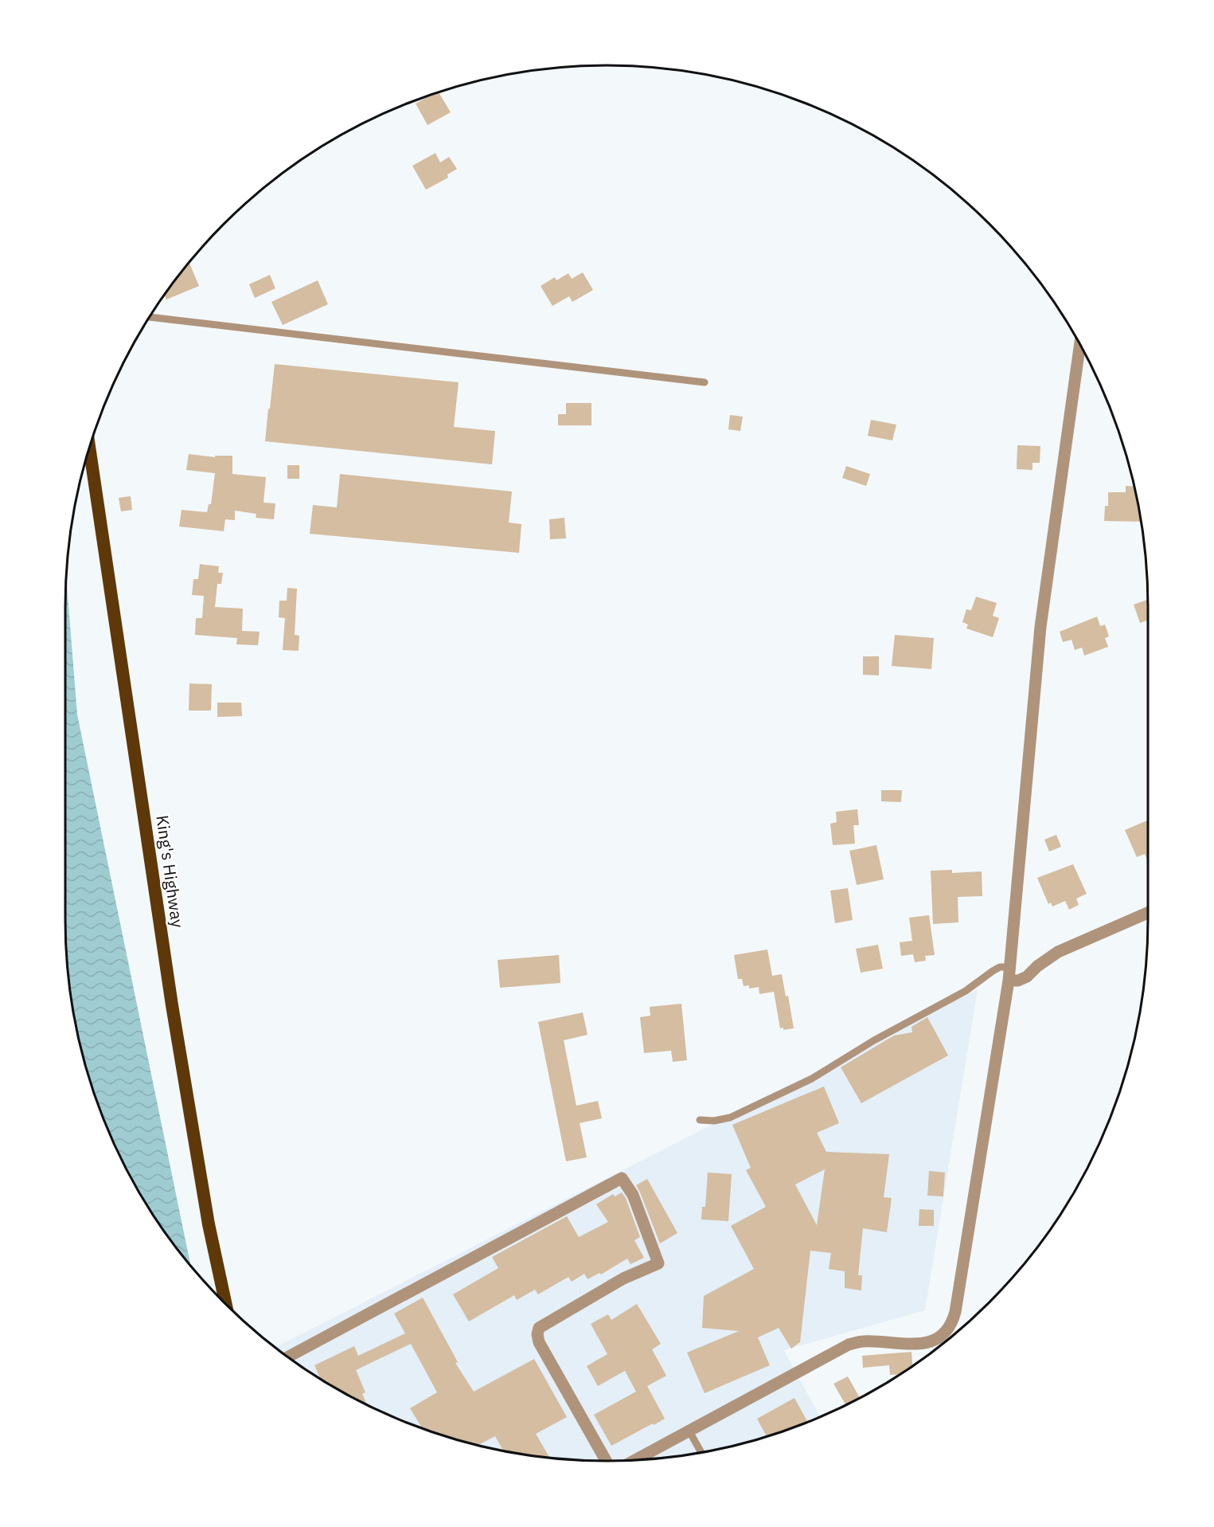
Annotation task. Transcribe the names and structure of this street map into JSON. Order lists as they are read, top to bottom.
{
  "streets": {
    "highway": ["King's Highway"]
  }
}
